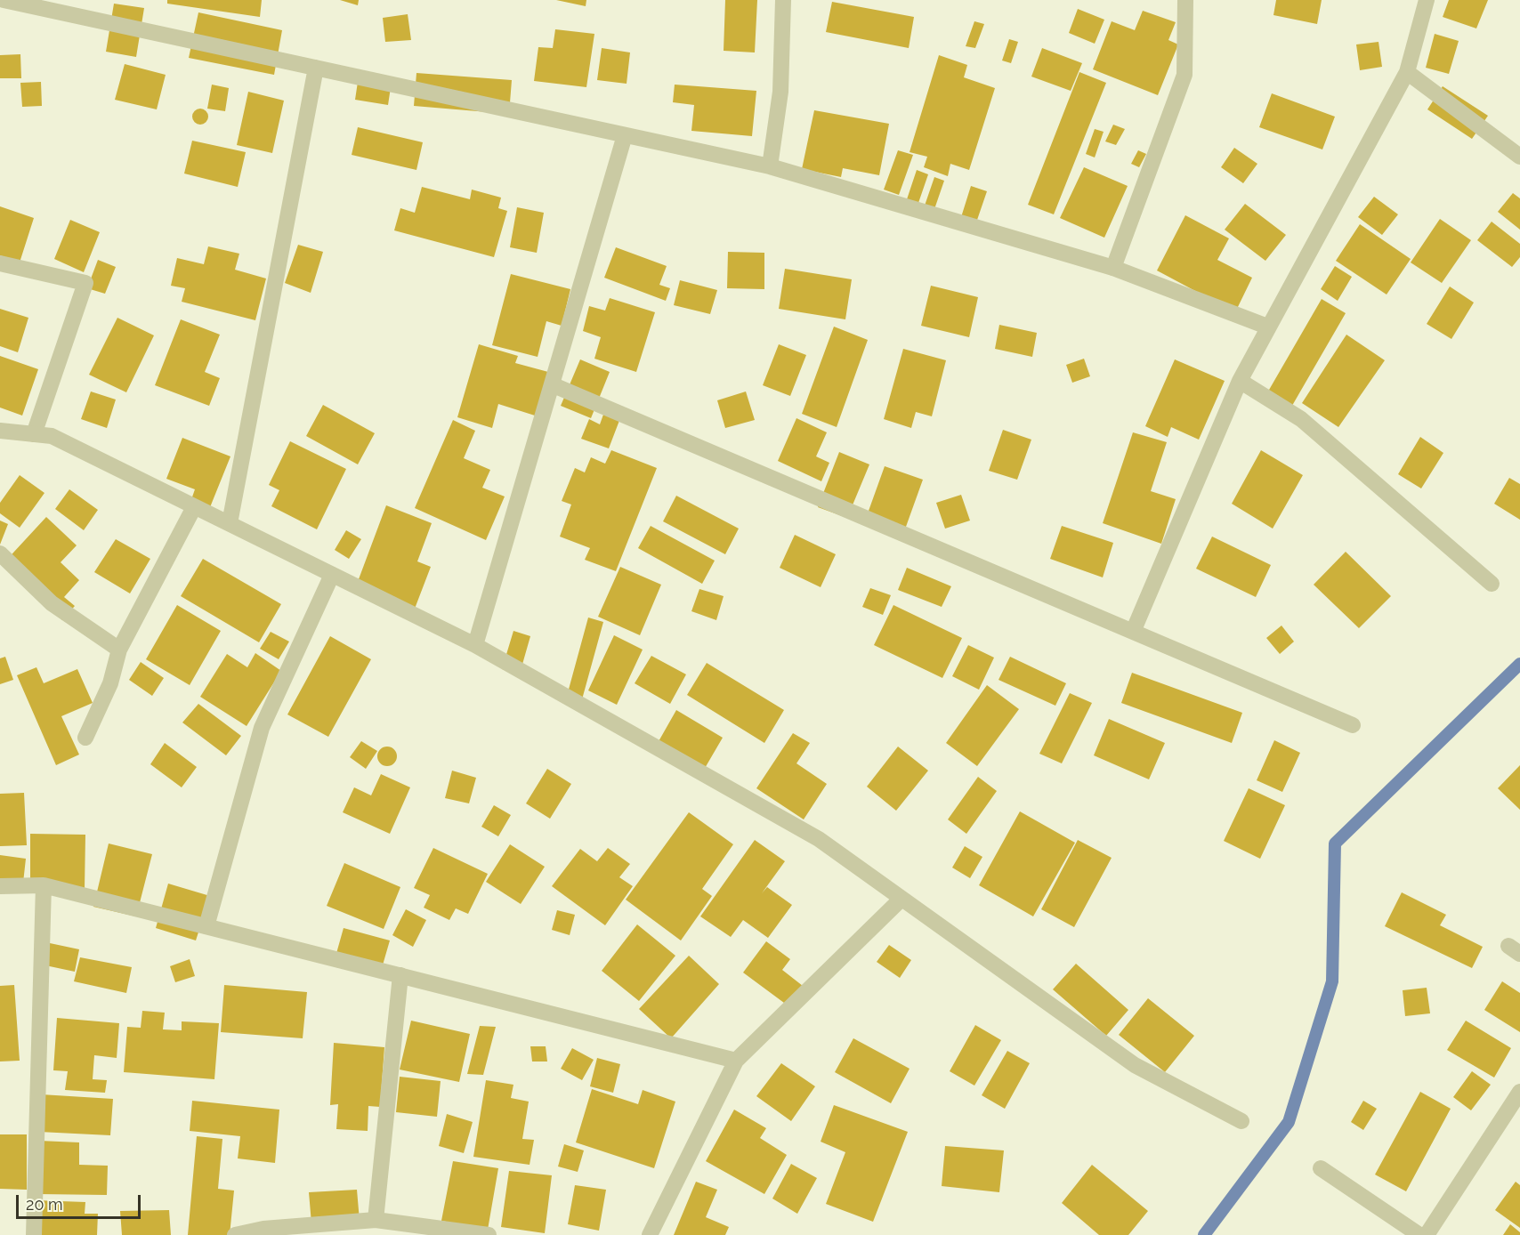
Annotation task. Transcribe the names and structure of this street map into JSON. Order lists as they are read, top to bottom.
{
  "scale_bar": "20 m"
}
